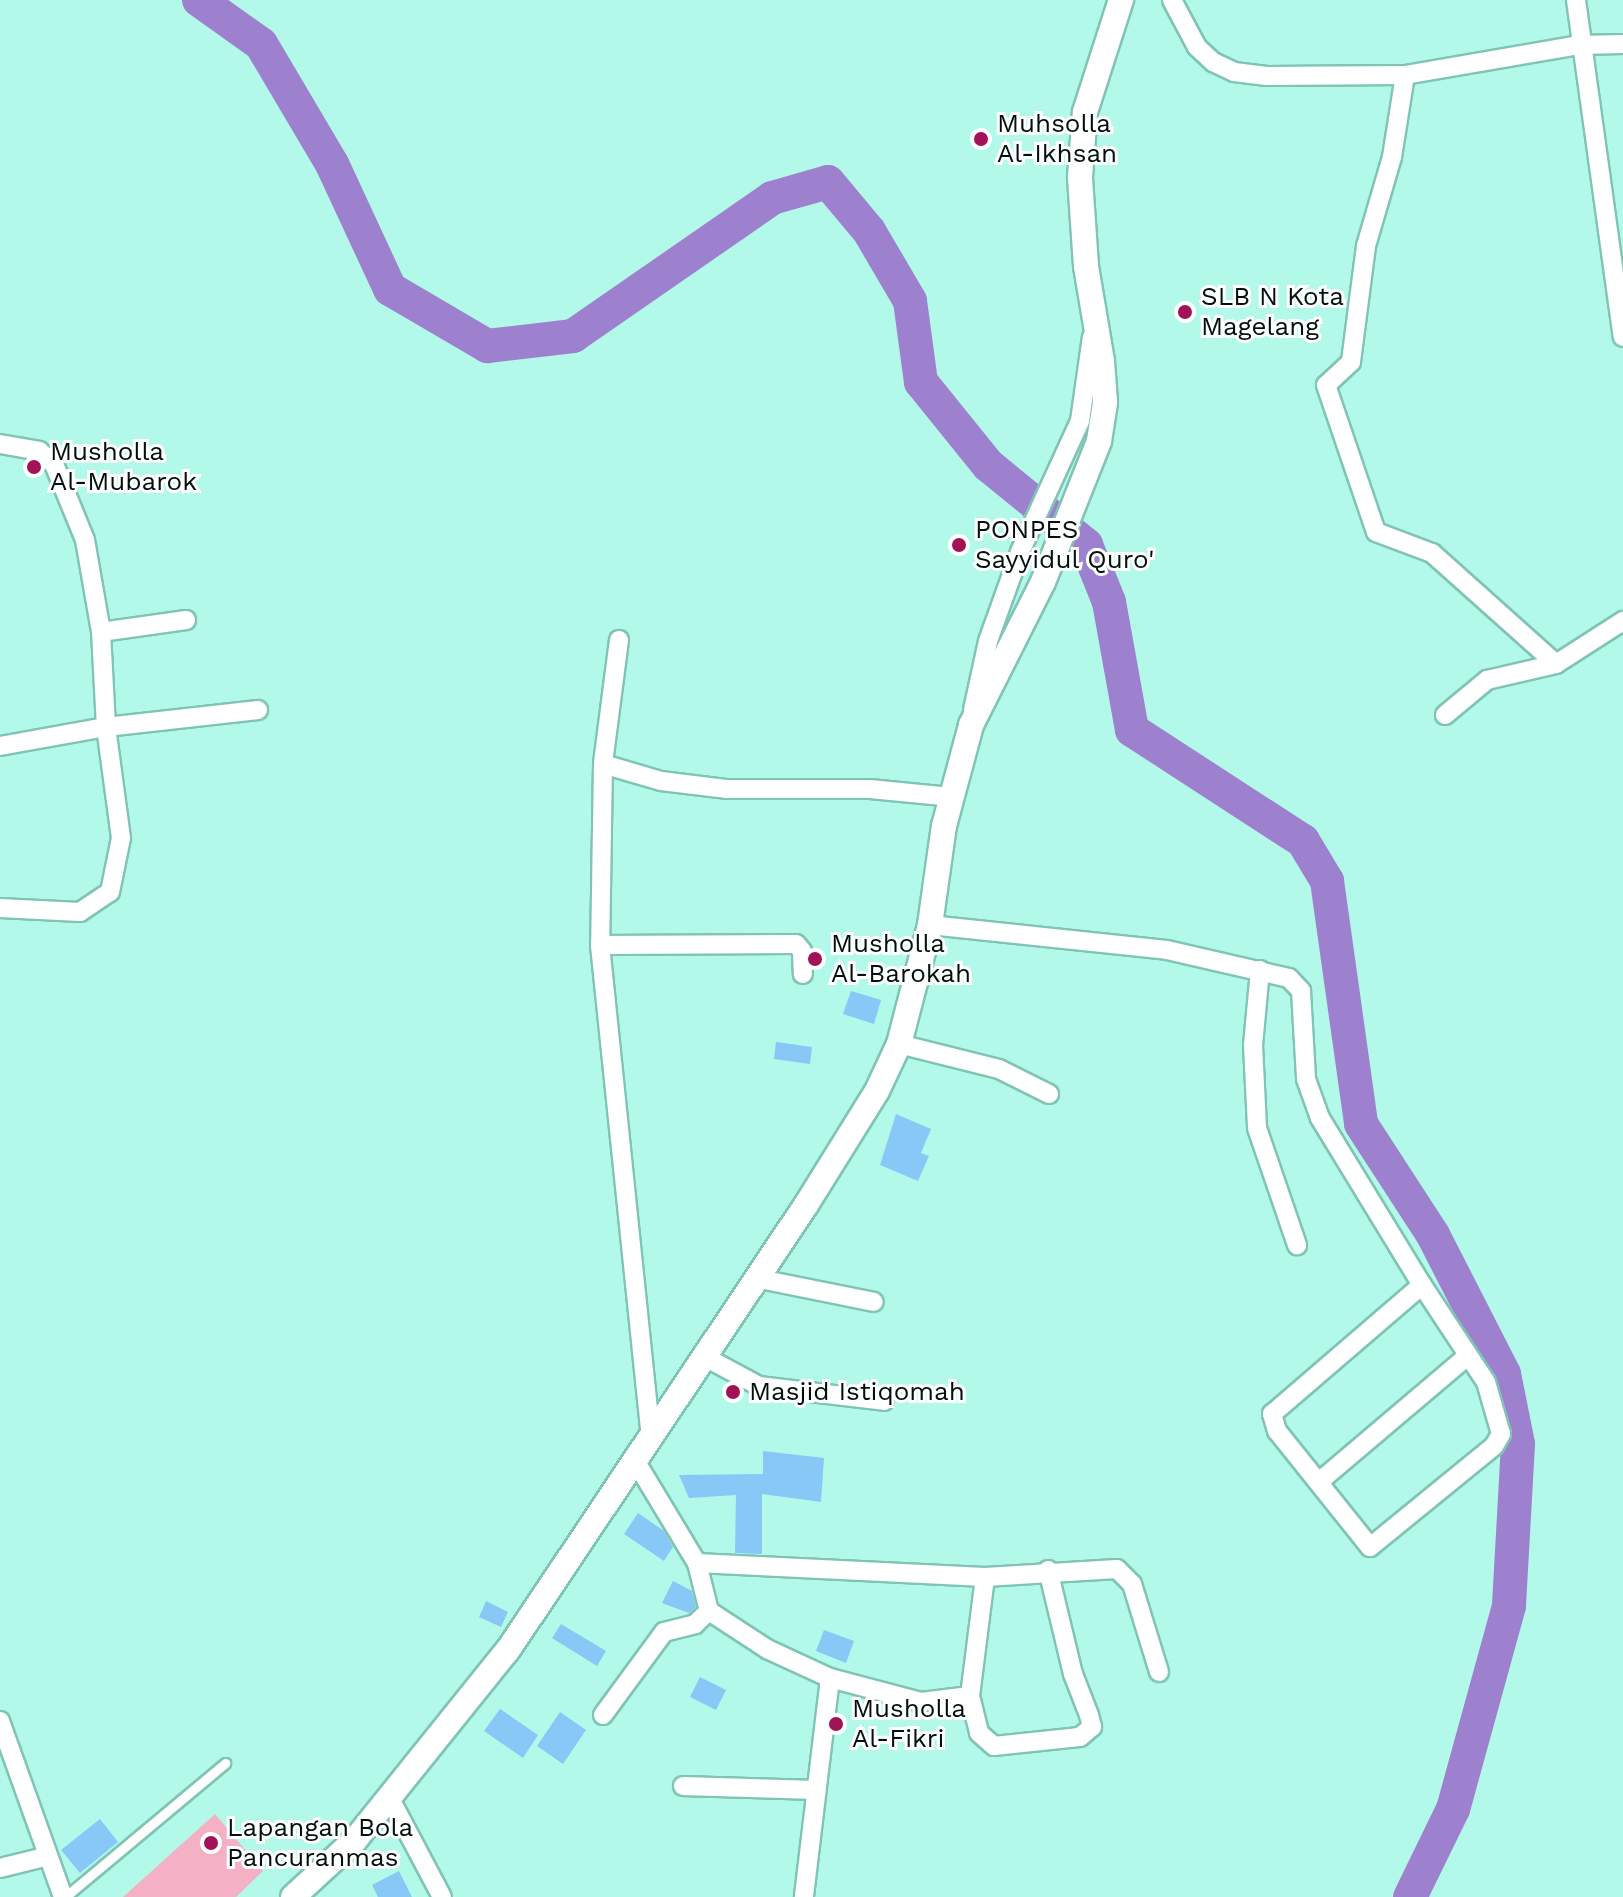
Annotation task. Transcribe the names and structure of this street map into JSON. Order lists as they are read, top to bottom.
{
  "places": [
    "Muhsolla Al-Ikhsan",
    "SLB N Kota Magelang",
    "Musholla Al-Mubarok",
    "PONPES Sayyidul Quro'",
    "Musholla Al-Barokah",
    "Masjid Istiqomah",
    "Musholla Al-Fikri",
    "Lapangan Bola Pancuranmas"
  ]
}
